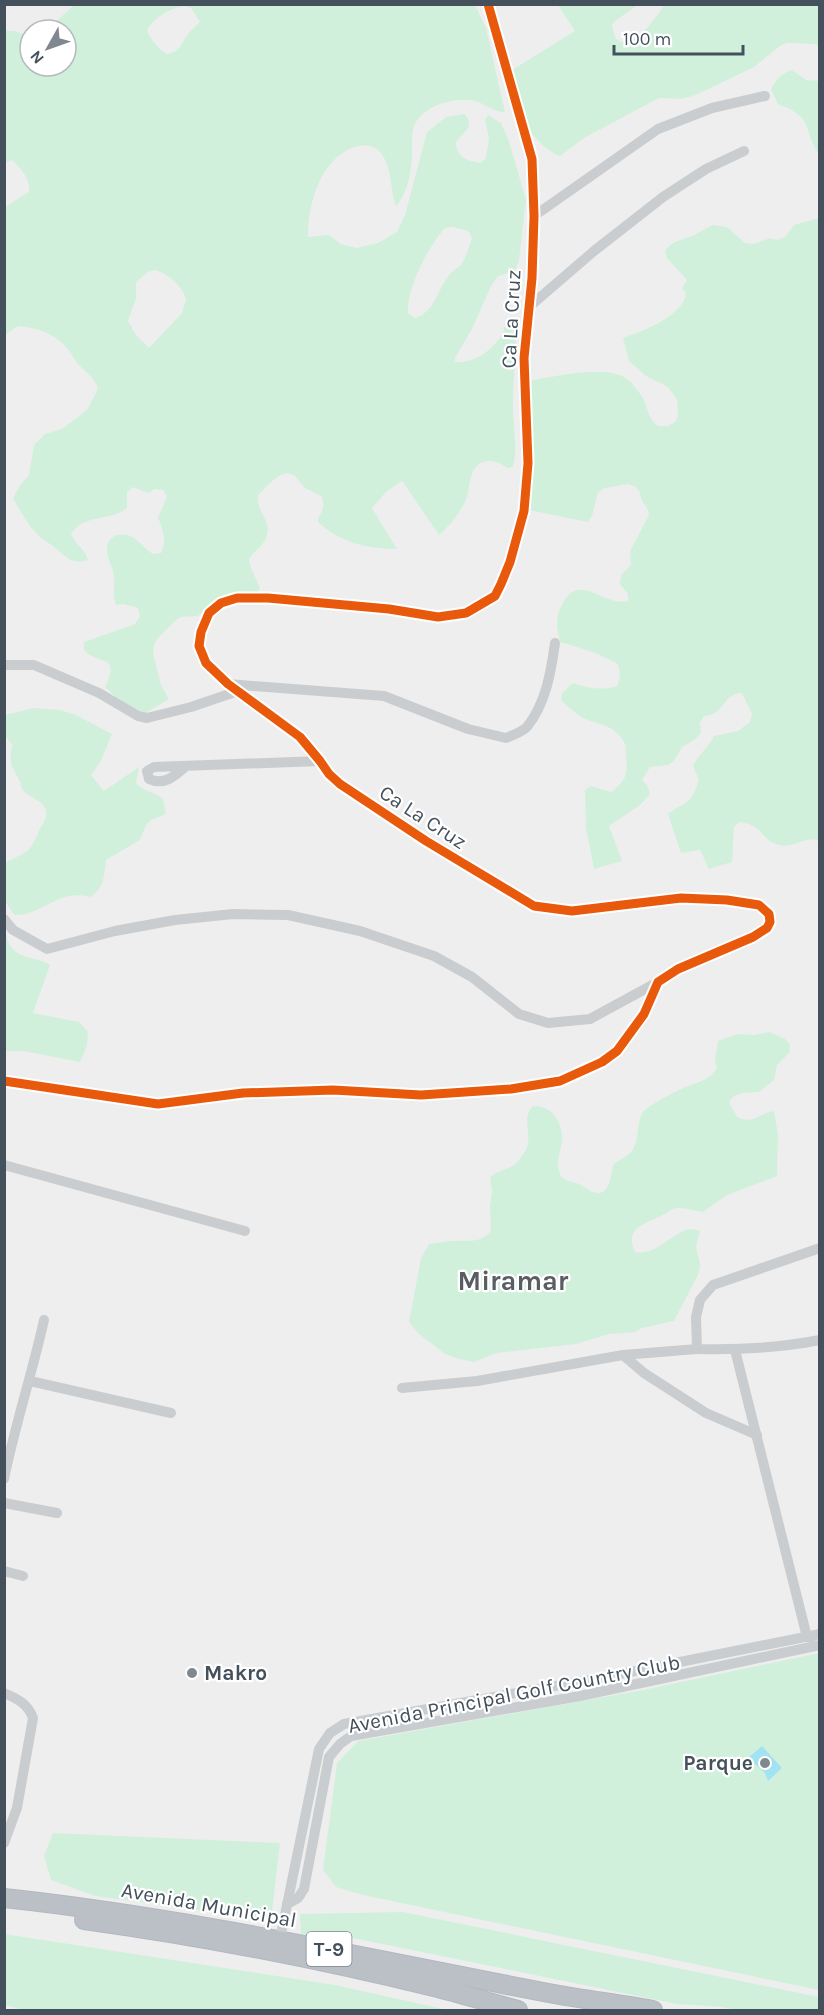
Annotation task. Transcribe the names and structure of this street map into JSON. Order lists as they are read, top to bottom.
{
  "streets": {
    "highway": ["Avenida Municipal", "T-9"],
    "street": ["Ca La Cruz", "Avenida Principal Golf Country Club"]
  },
  "districts": ["Miramar"],
  "places": ["Makro", "Parque"],
  "scale_bar": "100 m",
  "north": "bottom left"
}
